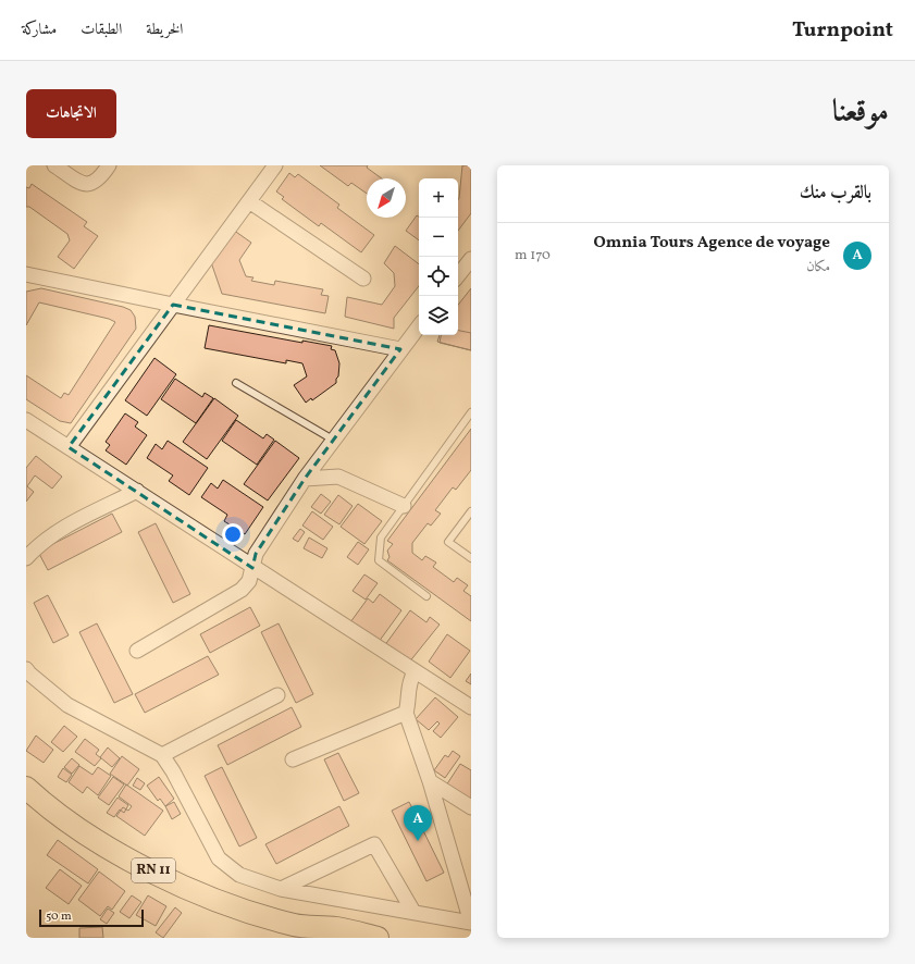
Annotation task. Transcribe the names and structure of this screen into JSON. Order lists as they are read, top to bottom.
{
  "streets": {
    "main road": ["RN 11"]
  },
  "scale_bar": "50 m",
  "north": "bottom left",
  "page": {
    "header": "Turnpoint",
    "nav": ["الخريطة", "الطبقات", "مشاركة"],
    "title": "موقعنا",
    "buttons": "الاتجاهات",
    "heading": "بالقرب منك",
    "map_buttons": ["+", "−"],
    "list": [
      {
        "mark": "A",
        "name": "Omnia Tours Agence de voyage",
        "note": "مكان",
        "value": "170 m"
      }
    ],
    "pins": "A",
    "scale": "50 m"
  }
}
